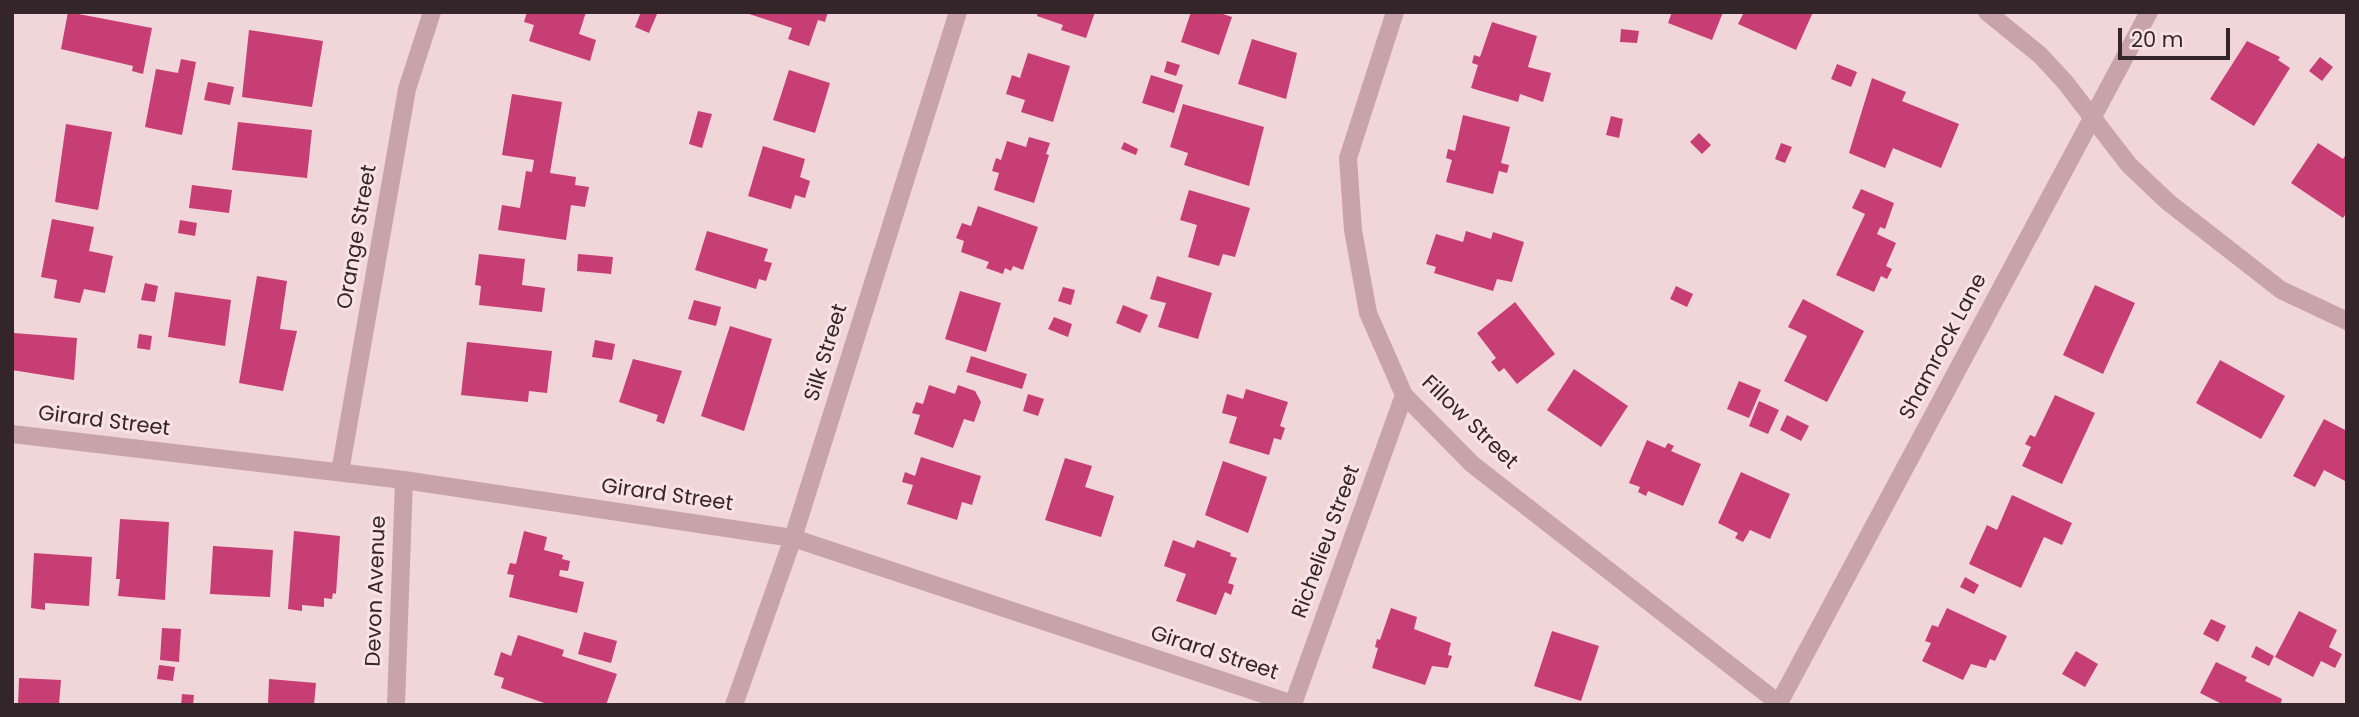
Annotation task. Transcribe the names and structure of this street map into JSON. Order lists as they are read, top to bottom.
{
  "streets": {
    "street": [
      "Orange Street",
      "Shamrock Lane",
      "Silk Street",
      "Girard Street",
      "Fillow Street",
      "Richelieu Street",
      "Devon Avenue"
    ]
  },
  "crossings": [
    ["Orange Street", "Girard Street"],
    ["Shamrock Lane", "Fillow Street"],
    ["Silk Street", "Girard Street"],
    ["Girard Street", "Richelieu Street"],
    ["Girard Street", "Devon Avenue"],
    ["Fillow Street", "Richelieu Street"]
  ],
  "scale_bar": "20 m"
}
